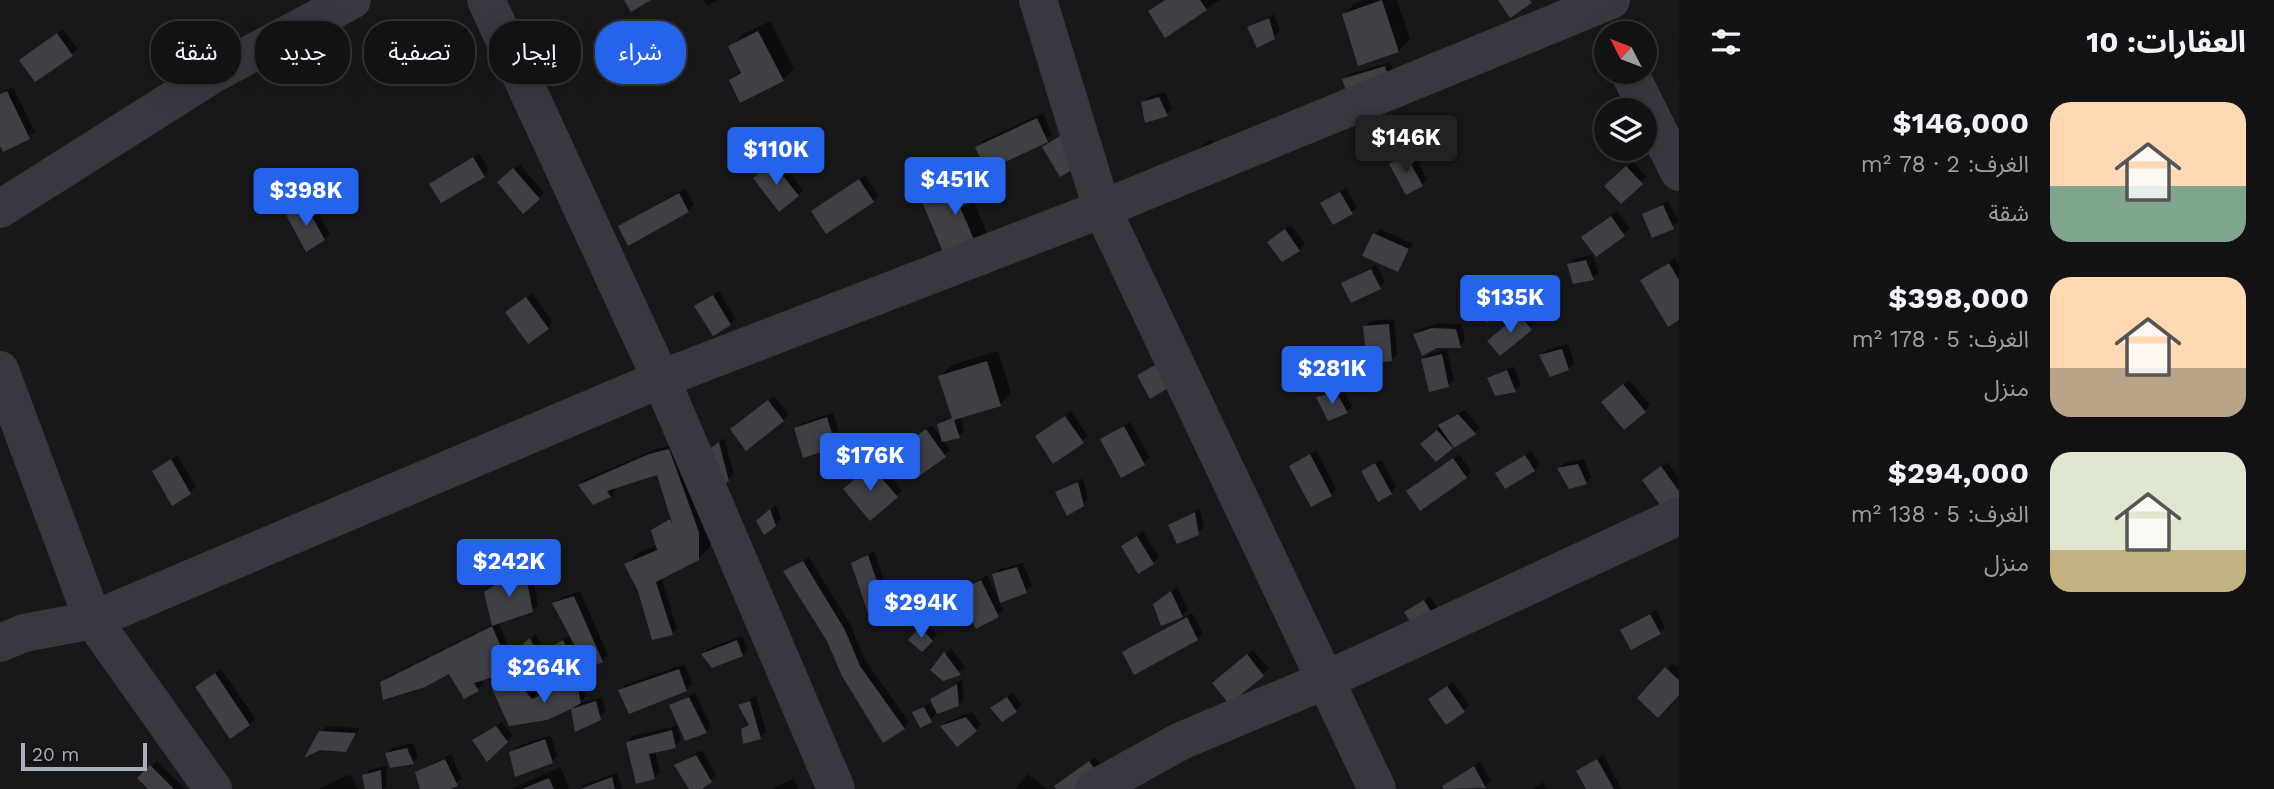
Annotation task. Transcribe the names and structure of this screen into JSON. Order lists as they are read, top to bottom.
{
  "scale_bar": "20 m",
  "north": "top left",
  "page": {
    "heading": "العقارات: 10",
    "chip": [
      "شراء",
      "إيجار",
      "تصفية",
      "جديد",
      "شقة"
    ],
    "list": [
      {
        "name": "$146,000",
        "note": "الغرف: 2 · 78 m² · شقة"
      },
      {
        "name": "$398,000",
        "note": "الغرف: 5 · 178 m² · منزل"
      },
      {
        "name": "$294,000",
        "note": "الغرف: 5 · 138 m² · منزل"
      }
    ],
    "price": [
      "$146K",
      "$110K",
      "$451K",
      "$398K",
      "$135K",
      "$281K",
      "$176K",
      "$242K",
      "$294K",
      "$264K"
    ],
    "scale": "20 m"
  }
}
